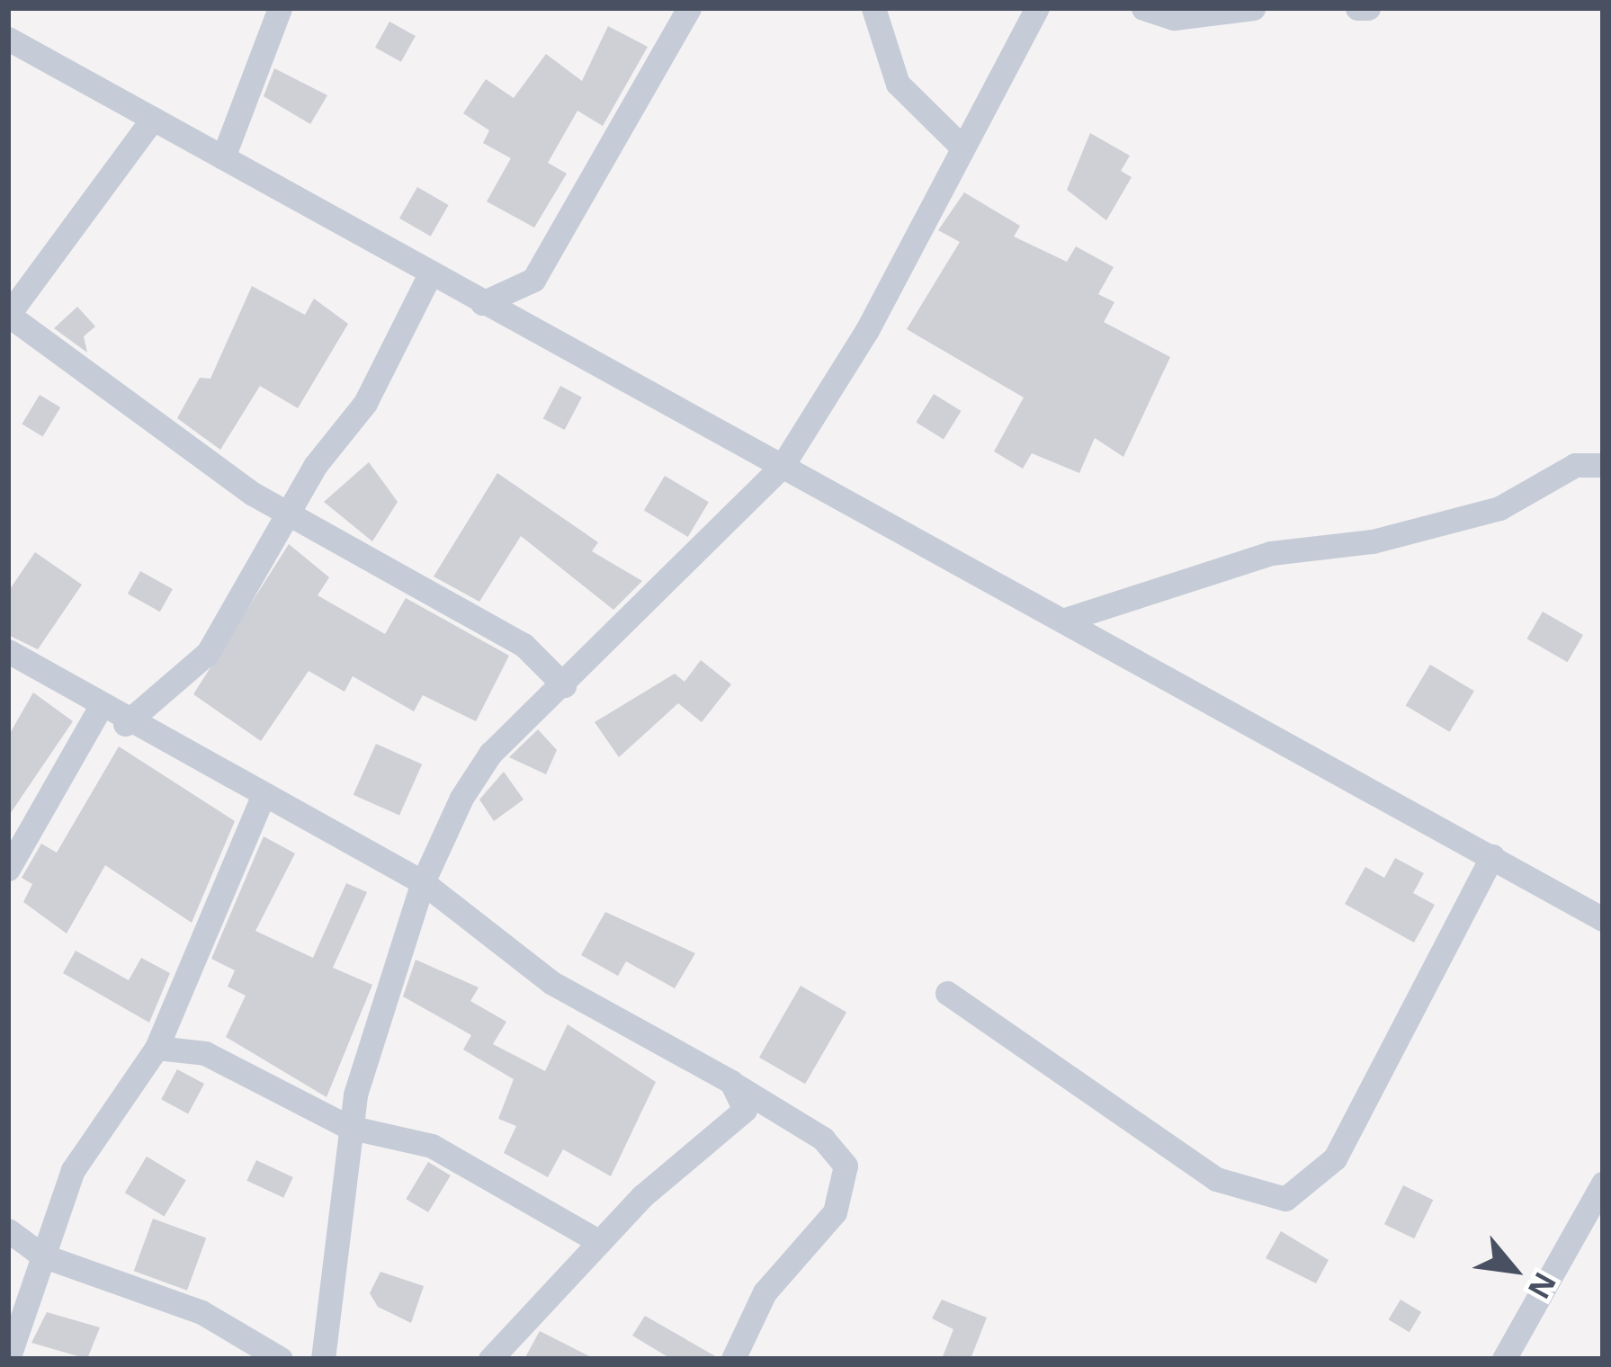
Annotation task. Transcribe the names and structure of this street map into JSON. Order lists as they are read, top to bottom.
{
  "north": "bottom right"
}
